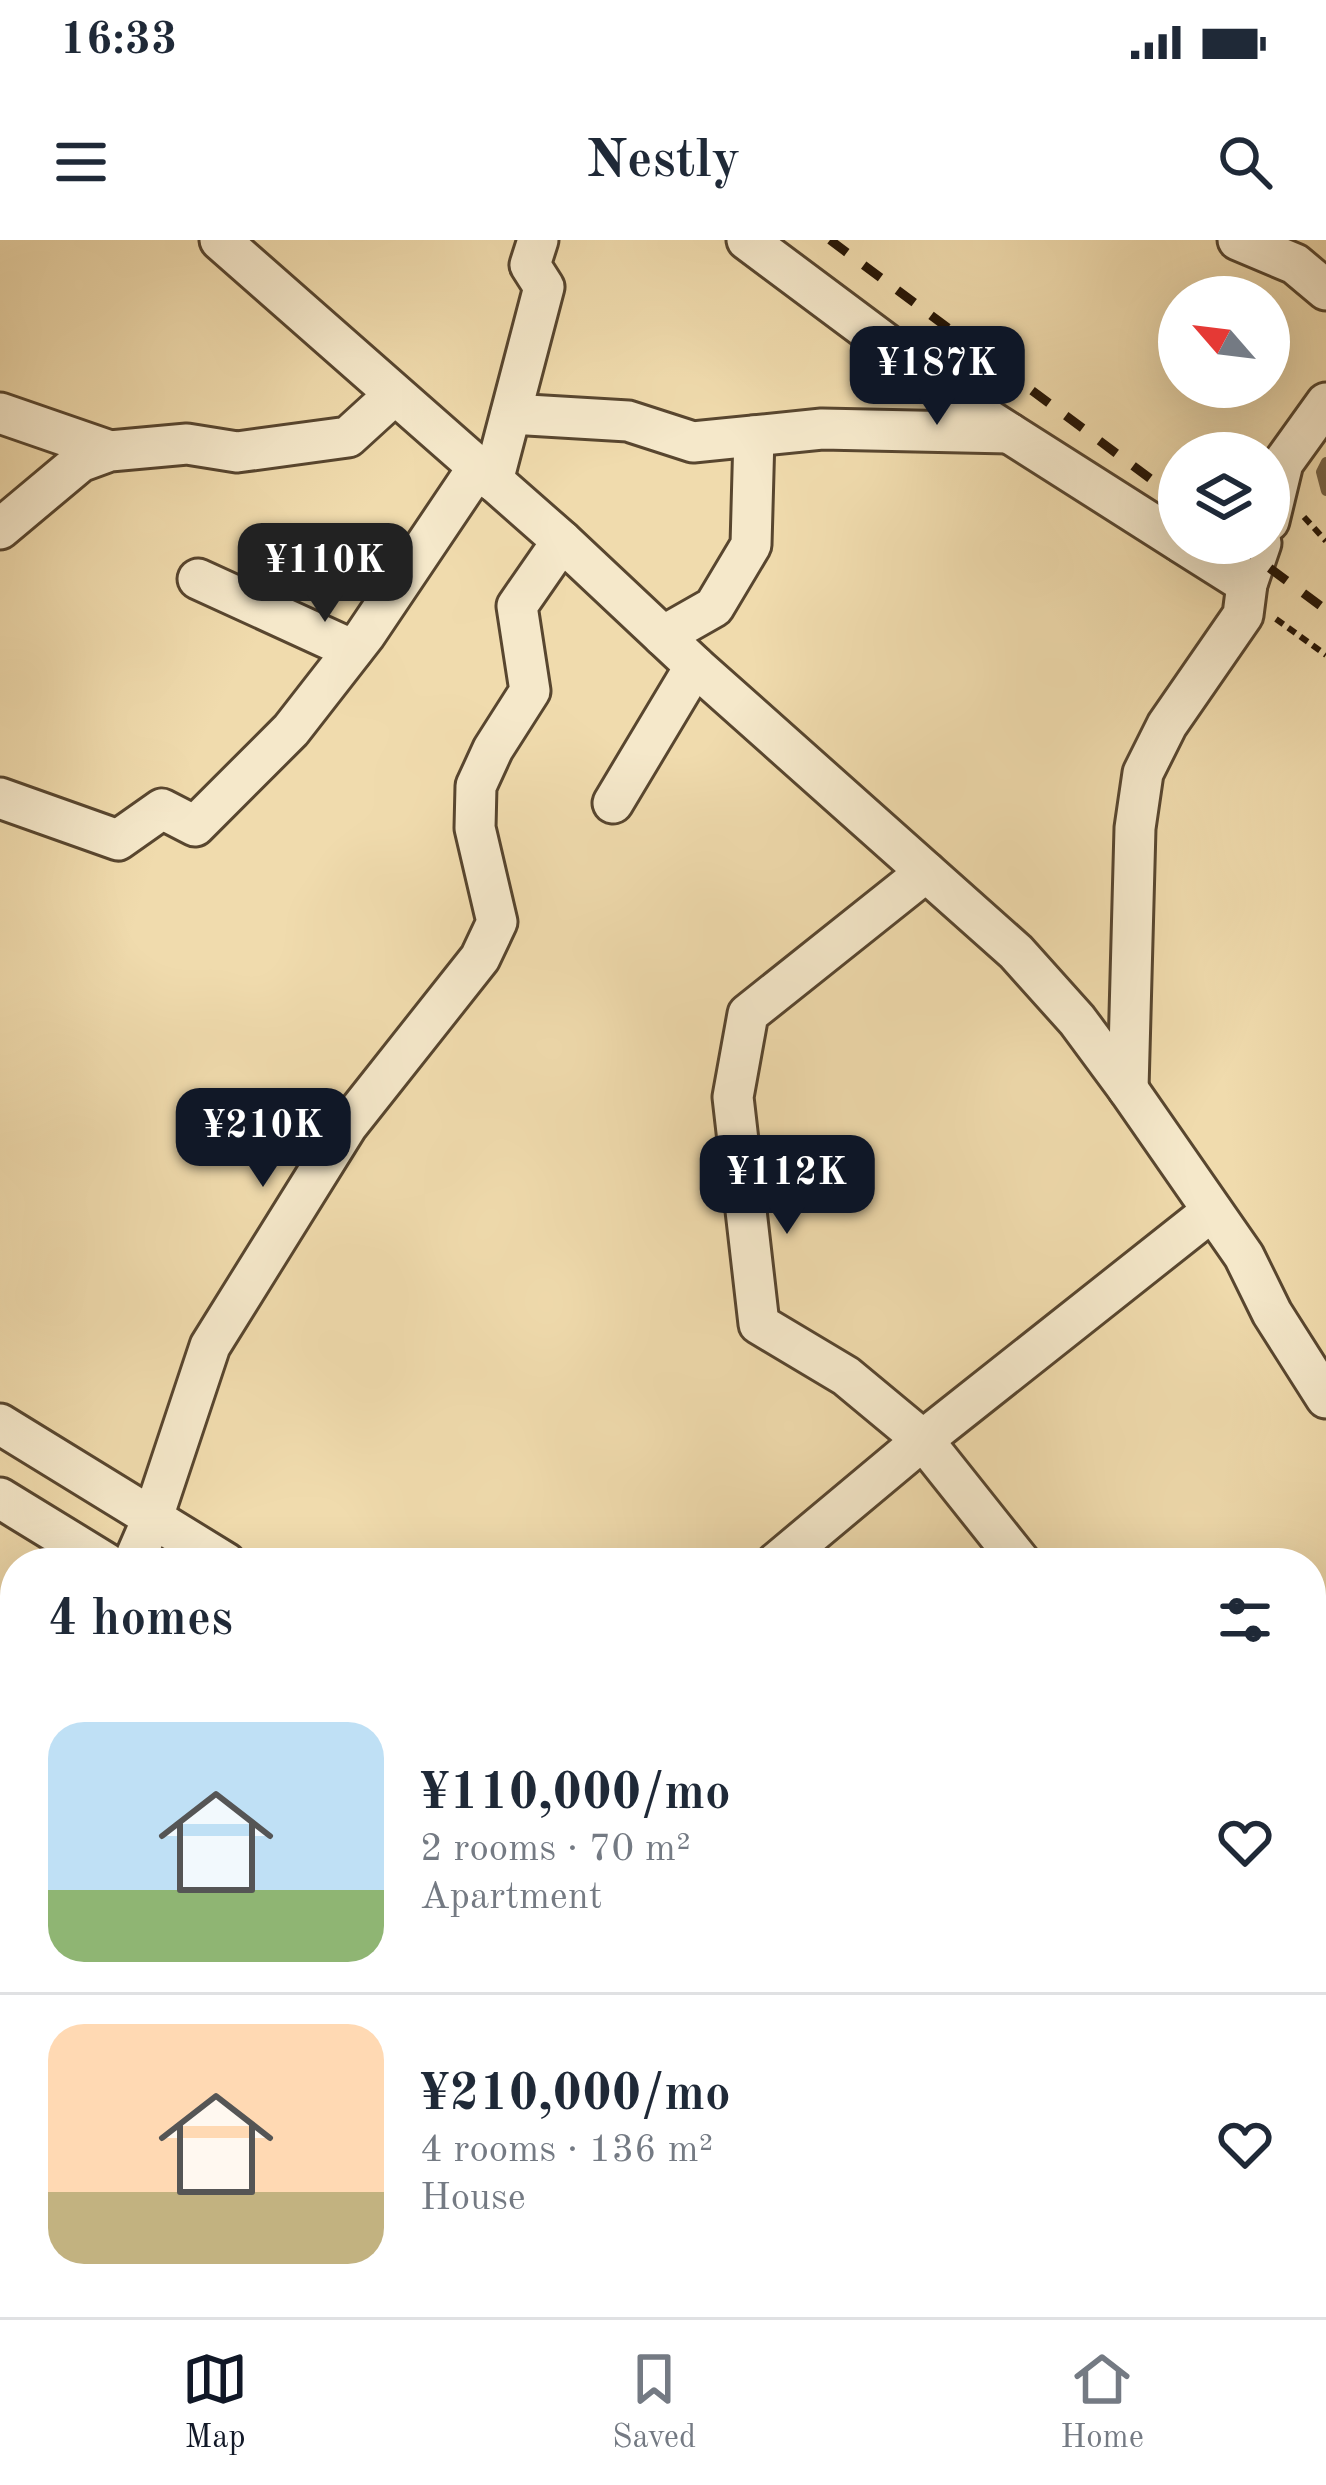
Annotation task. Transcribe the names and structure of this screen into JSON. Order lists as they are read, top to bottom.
{
  "north": "top left",
  "page": {
    "status": "16:33",
    "header": "Nestly",
    "price": [
      "¥187K",
      "¥110K",
      "¥210K",
      "¥112K"
    ],
    "heading": "4 homes",
    "list": [
      {
        "name": "¥110,000/mo",
        "note": "2 rooms · 70 m² · Apartment"
      },
      {
        "name": "¥210,000/mo",
        "note": "4 rooms · 136 m² · House"
      }
    ],
    "tabs": ["Map", "Saved", "Home"]
  }
}
